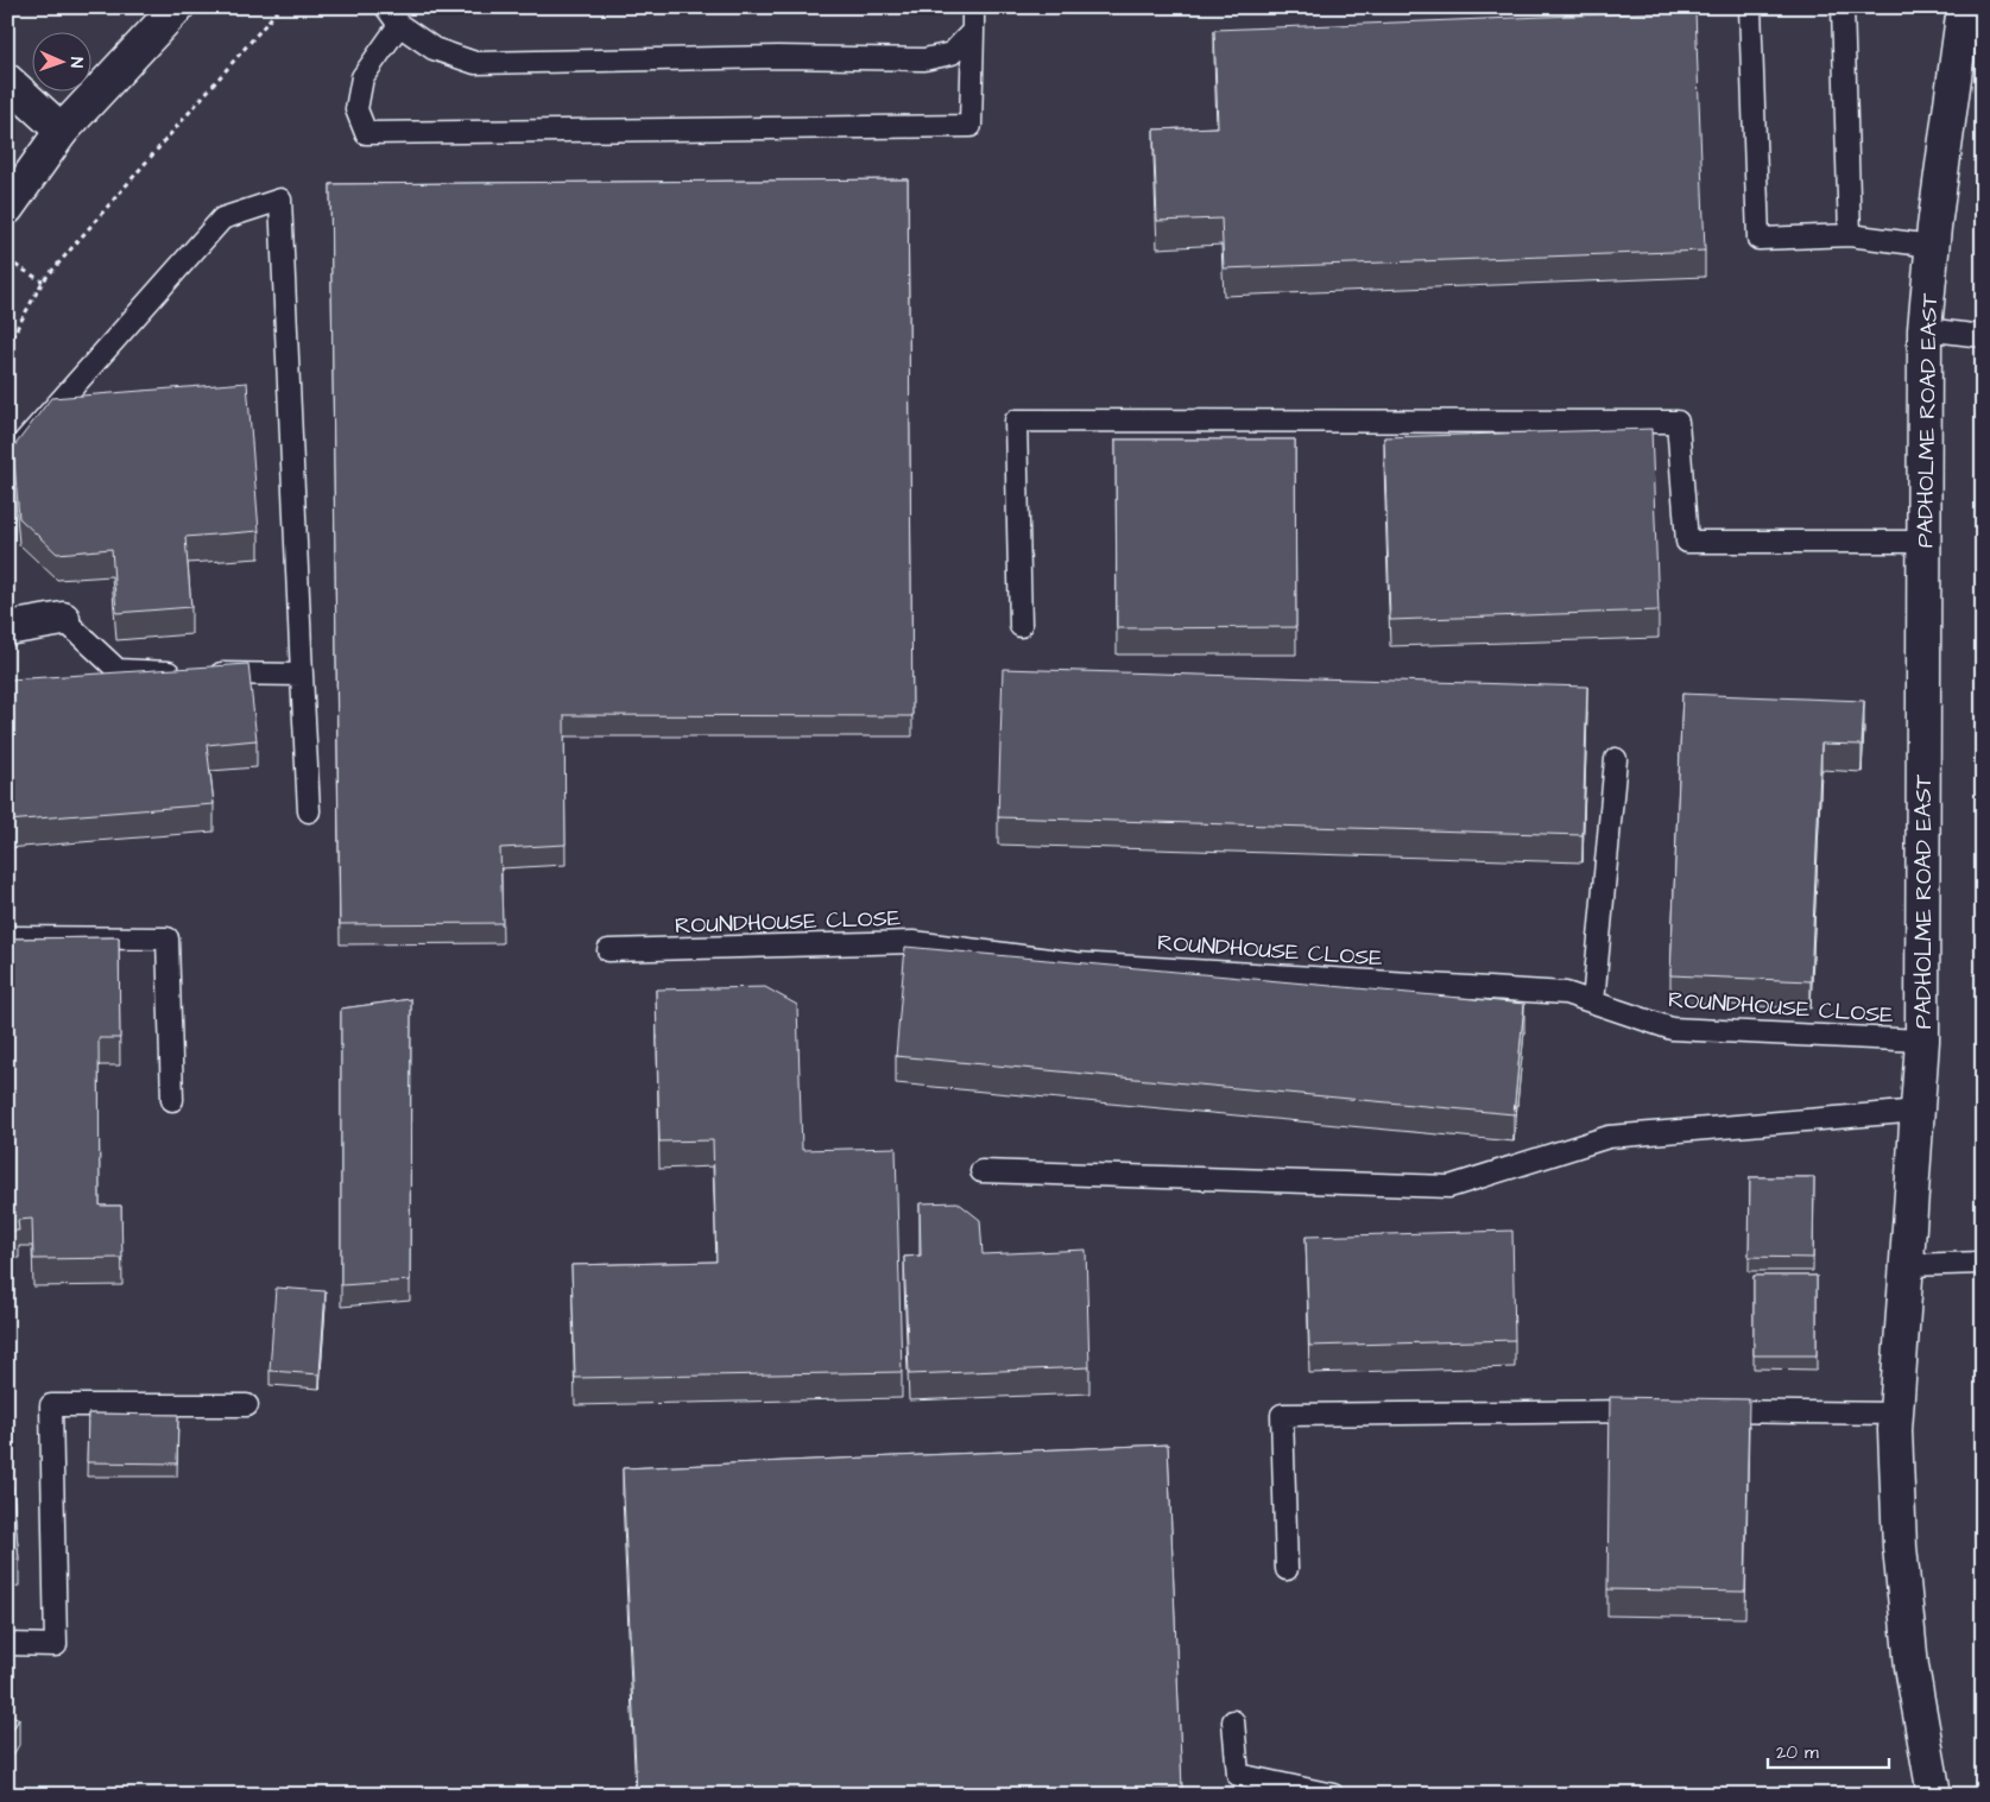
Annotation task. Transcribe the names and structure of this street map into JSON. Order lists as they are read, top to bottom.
{
  "streets": {
    "street": ["PADHOLME ROAD EAST"],
    "lane": ["ROUNDHOUSE CLOSE"]
  },
  "crossings": [
    ["PADHOLME ROAD EAST", "ROUNDHOUSE CLOSE"]
  ],
  "scale_bar": "20 m",
  "north": "right"
}
